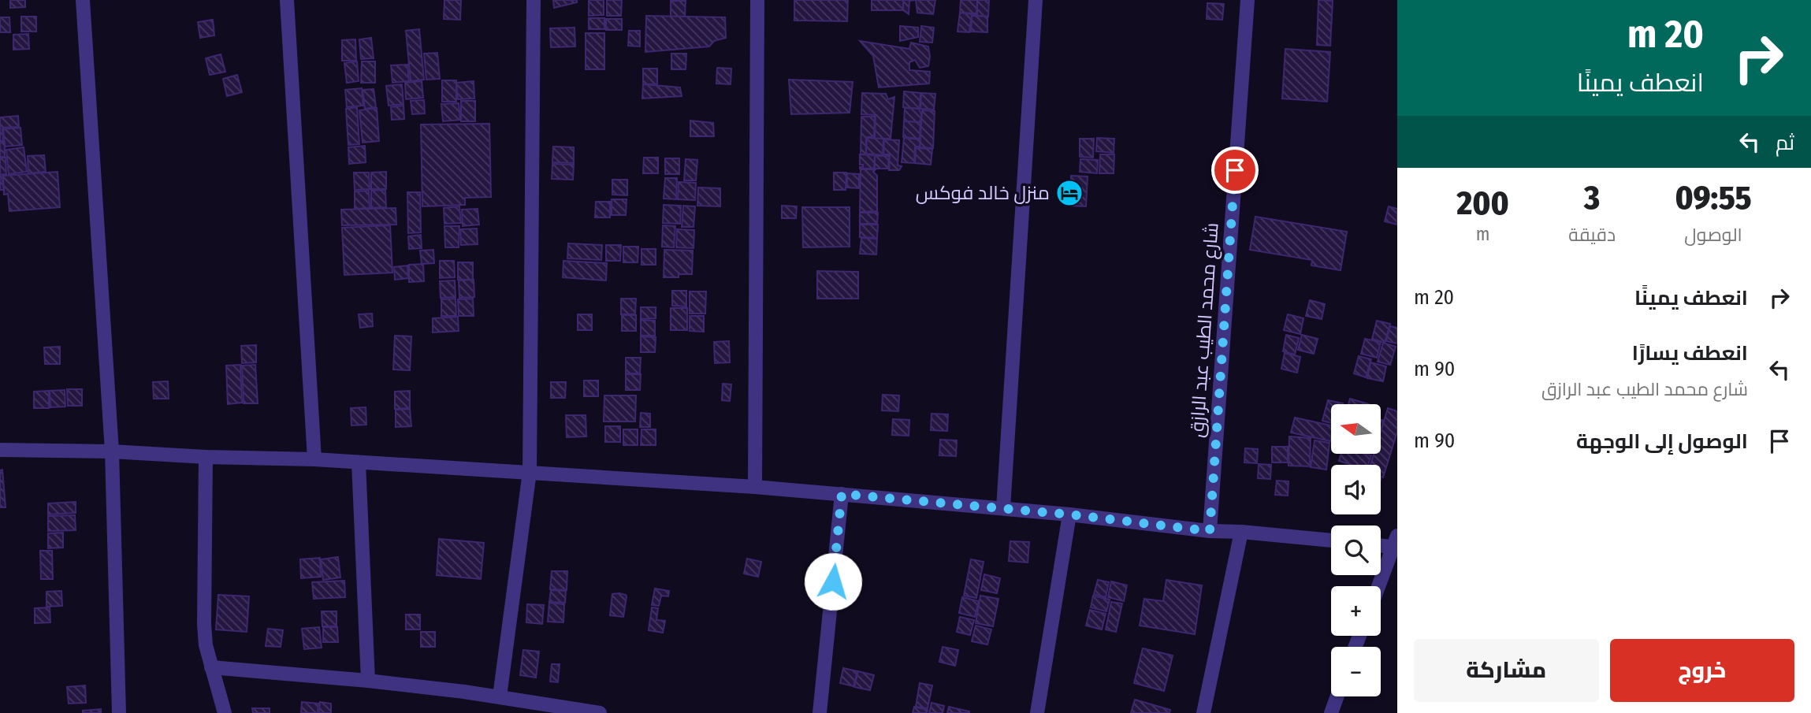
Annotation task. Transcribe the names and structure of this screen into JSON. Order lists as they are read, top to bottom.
{
  "streets": {
    "street": ["شارع محمد الطيب عبد الرازق"]
  },
  "places": {
    "hotel": ["منزل خالد فوكس"]
  },
  "north": "left",
  "page": {
    "turn": ["20 m", "انعطف يمينًا"],
    "then": "ثم",
    "eta": [
      "09:55",
      "الوصول",
      "3",
      "دقيقة",
      "200",
      "m"
    ],
    "list": [
      {
        "name": "انعطف يمينًا",
        "value": "20 m"
      },
      {
        "name": "انعطف يسارًا",
        "note": "شارع محمد الطيب عبد الرازق",
        "value": "90 m"
      },
      {
        "name": "الوصول إلى الوجهة",
        "value": "90 m"
      }
    ],
    "map_buttons": ["+", "−"],
    "buttons": ["خروج", "مشاركة"]
  }
}
